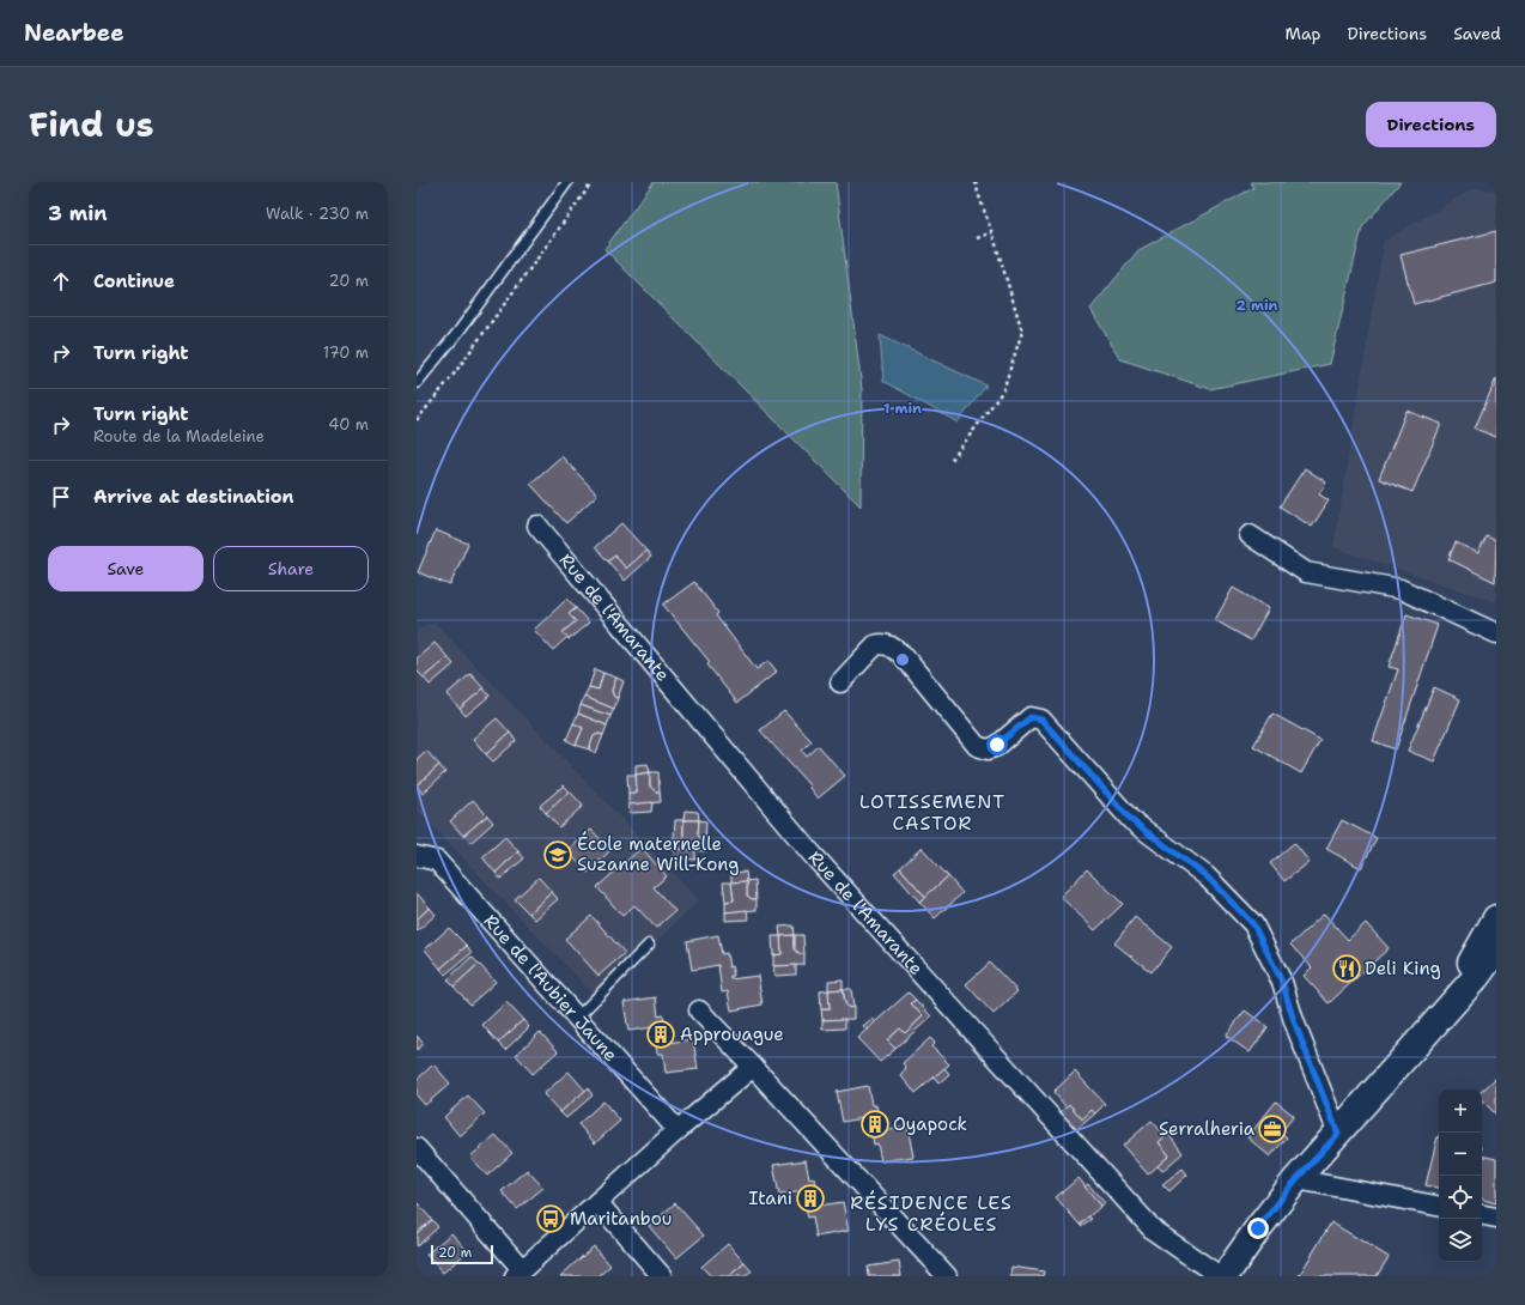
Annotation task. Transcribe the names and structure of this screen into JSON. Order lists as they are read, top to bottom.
{
  "streets": {
    "street": ["Rue de l'Amarante", "Rue de l'Aubier Jaune"]
  },
  "districts": ["LOTISSEMENT CASTOR", "RÉSIDENCE LES LYS CRÉOLES"],
  "places": {
    "school or university": ["École maternelle Suzanne Will-Kong"],
    "restaurant": ["Deli King"],
    "building": ["Approuague", "Oyapock", "Itani"],
    "office": ["Serralheria"],
    "bus stop": ["Maritanbou"]
  },
  "scale_bar": "20 m",
  "page": {
    "header": "Nearbee",
    "nav": ["Map", "Directions", "Saved"],
    "title": "Find us",
    "buttons": [
      "Directions",
      ["Save", "Share"]
    ],
    "heading": ["3 min", "Walk · 230 m"],
    "list": [
      ["Continue", "20 m"],
      ["Turn right", "170 m"],
      ["Turn right", "Route de la Madeleine", "40 m"],
      "Arrive at destination"
    ],
    "map_buttons": ["+", "−"],
    "scale": "20 m"
  },
  "rings": ["2 min", "1 min"]
}
